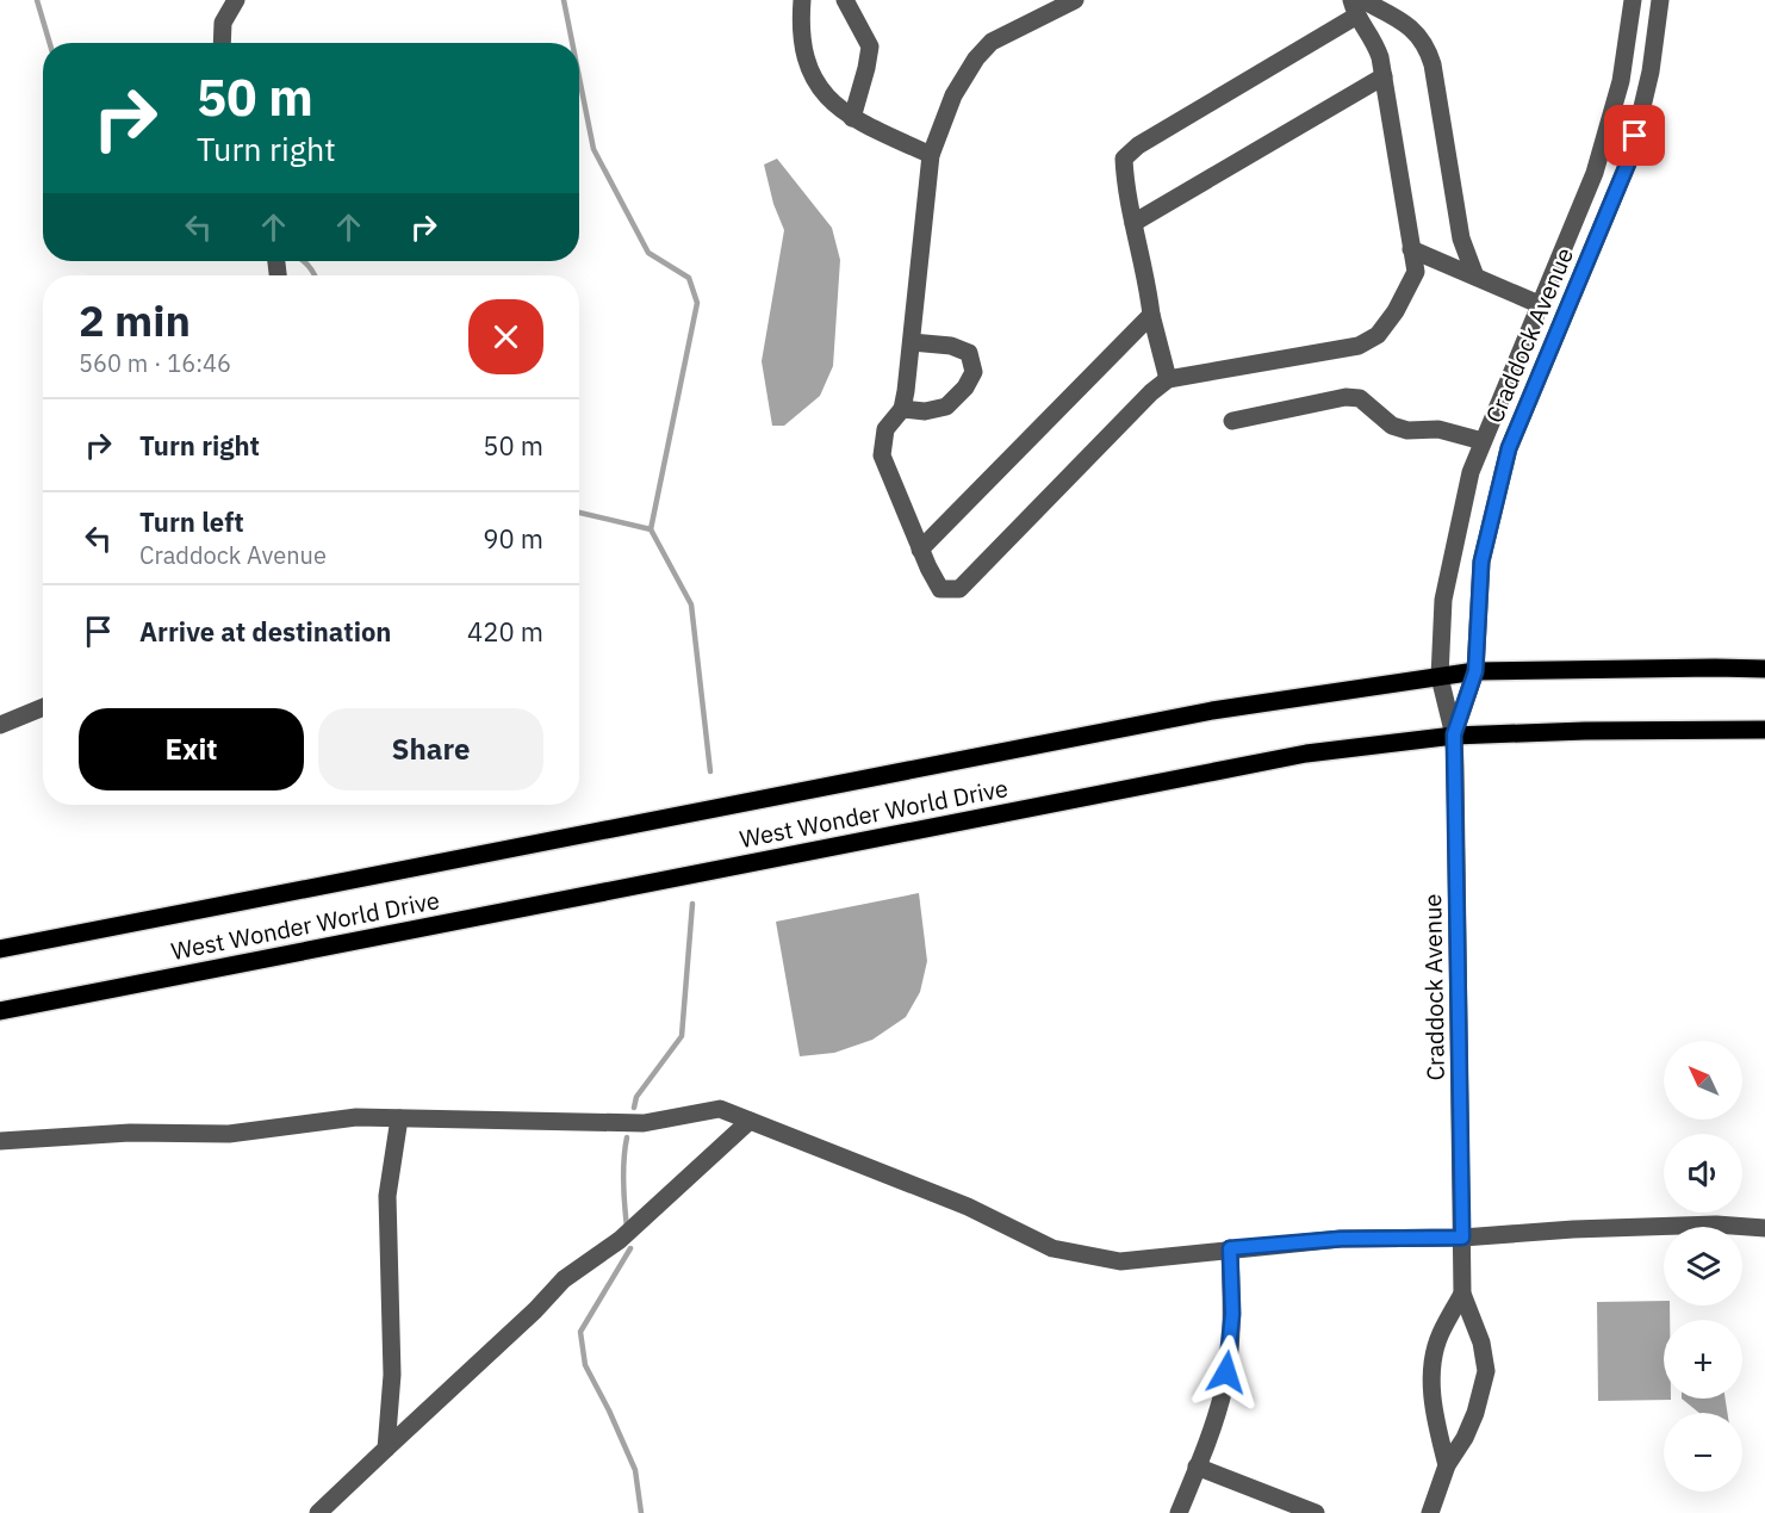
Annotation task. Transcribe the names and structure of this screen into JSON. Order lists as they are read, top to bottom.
{
  "streets": {
    "main road": ["West Wonder World Drive"],
    "street": ["Craddock Avenue"]
  },
  "crossings": [
    ["Craddock Avenue", "West Wonder World Drive"]
  ],
  "north": "top left",
  "page": {
    "turn": ["50 m", "Turn right"],
    "heading": ["2 min", "560 m · 16:46"],
    "list": [
      {
        "name": "Turn right",
        "value": "50 m"
      },
      {
        "name": "Turn left",
        "note": "Craddock Avenue",
        "value": "90 m"
      },
      {
        "name": "Arrive at destination",
        "value": "420 m"
      }
    ],
    "buttons": ["Exit", "Share"],
    "map_buttons": ["+", "−"]
  }
}
